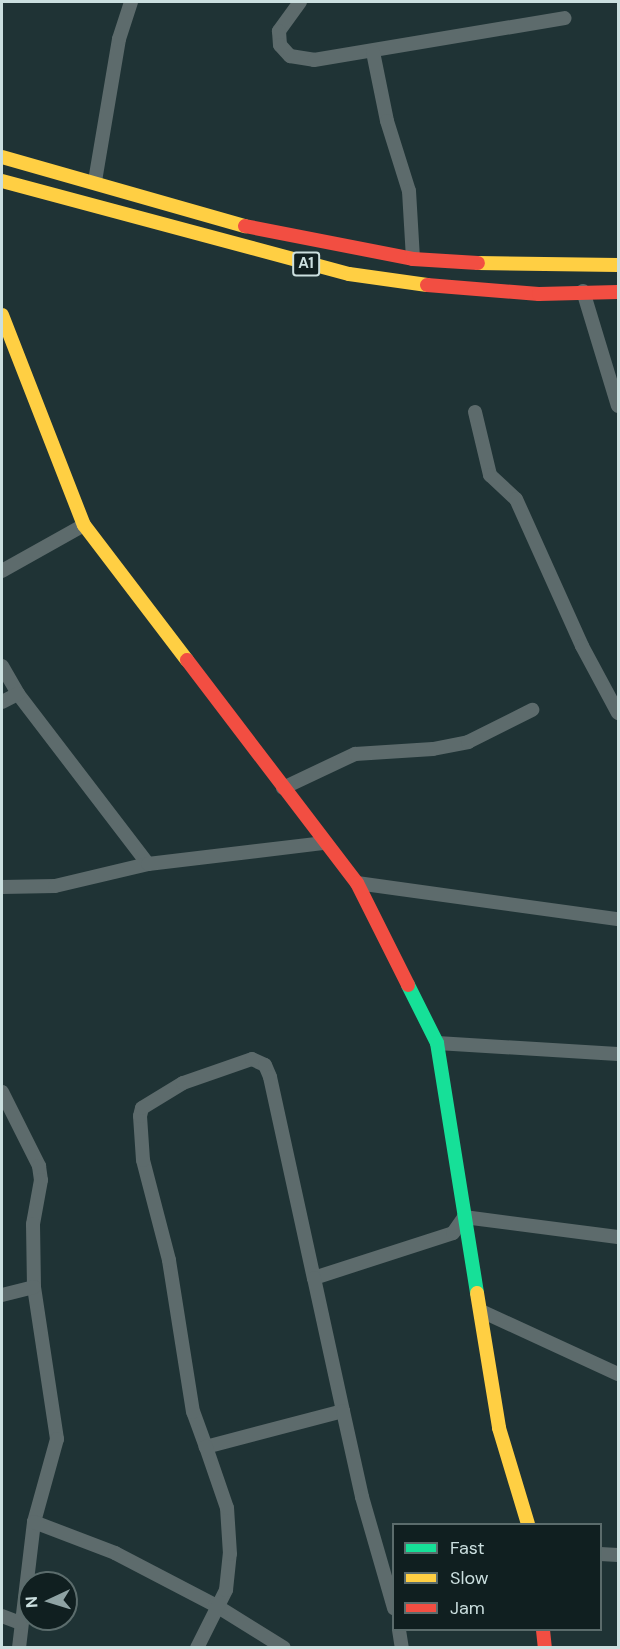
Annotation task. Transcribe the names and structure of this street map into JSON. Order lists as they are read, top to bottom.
{
  "streets": {
    "main road": ["A1"]
  },
  "legend": ["Fast", "Slow", "Jam"],
  "north": "left"
}
